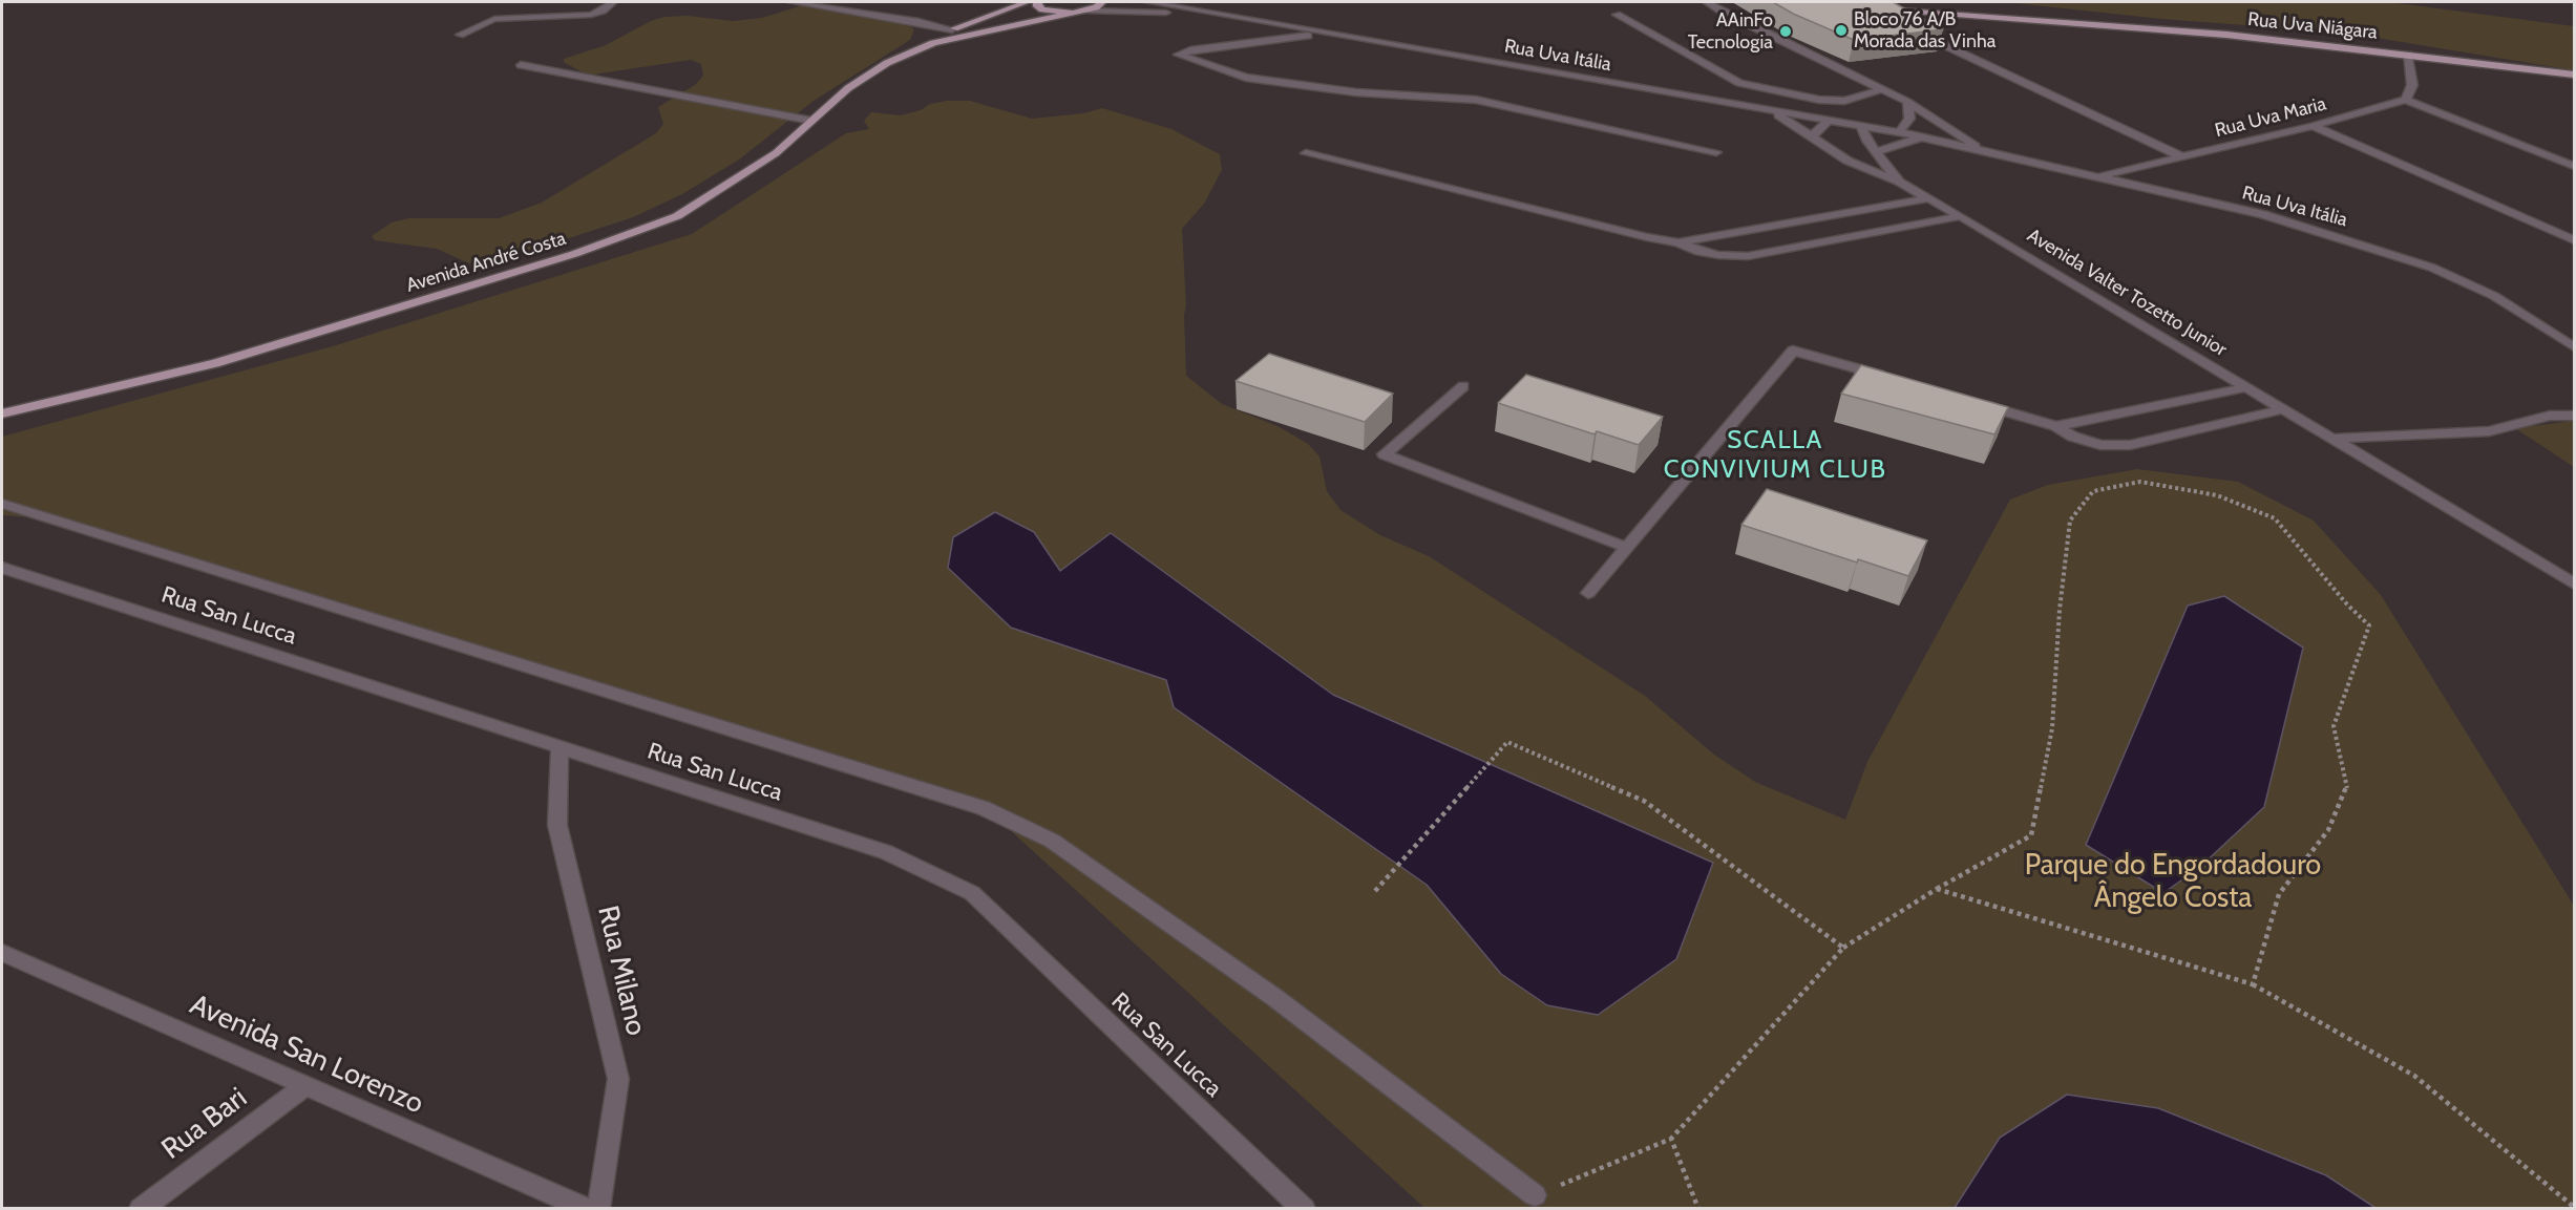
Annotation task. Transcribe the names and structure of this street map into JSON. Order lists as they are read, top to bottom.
{
  "streets": {
    "main road": ["Rua Uva Niágara", "Avenida André Costa"],
    "street": [
      "Rua Uva Itália",
      "Rua Uva Maria",
      "Avenida Valter Tozetto Junior",
      "Rua San Lucca",
      "Rua Milano",
      "Avenida San Lorenzo",
      "Rua Bari"
    ]
  },
  "crossings": [
    ["Rua Uva Itália", "Rua Uva Maria"],
    ["Rua Uva Itália", "Avenida Valter Tozetto Junior"],
    ["Rua San Lucca", "Rua Milano"],
    ["Avenida San Lorenzo", "Rua Bari"]
  ],
  "districts": ["SCALLA CONVIVIUM CLUB"],
  "parks": ["Parque do Engordadouro Ângelo Costa"],
  "places": ["Bloco 76 A/B Morada das Vinha", "AAinFo Tecnologia"]
}
